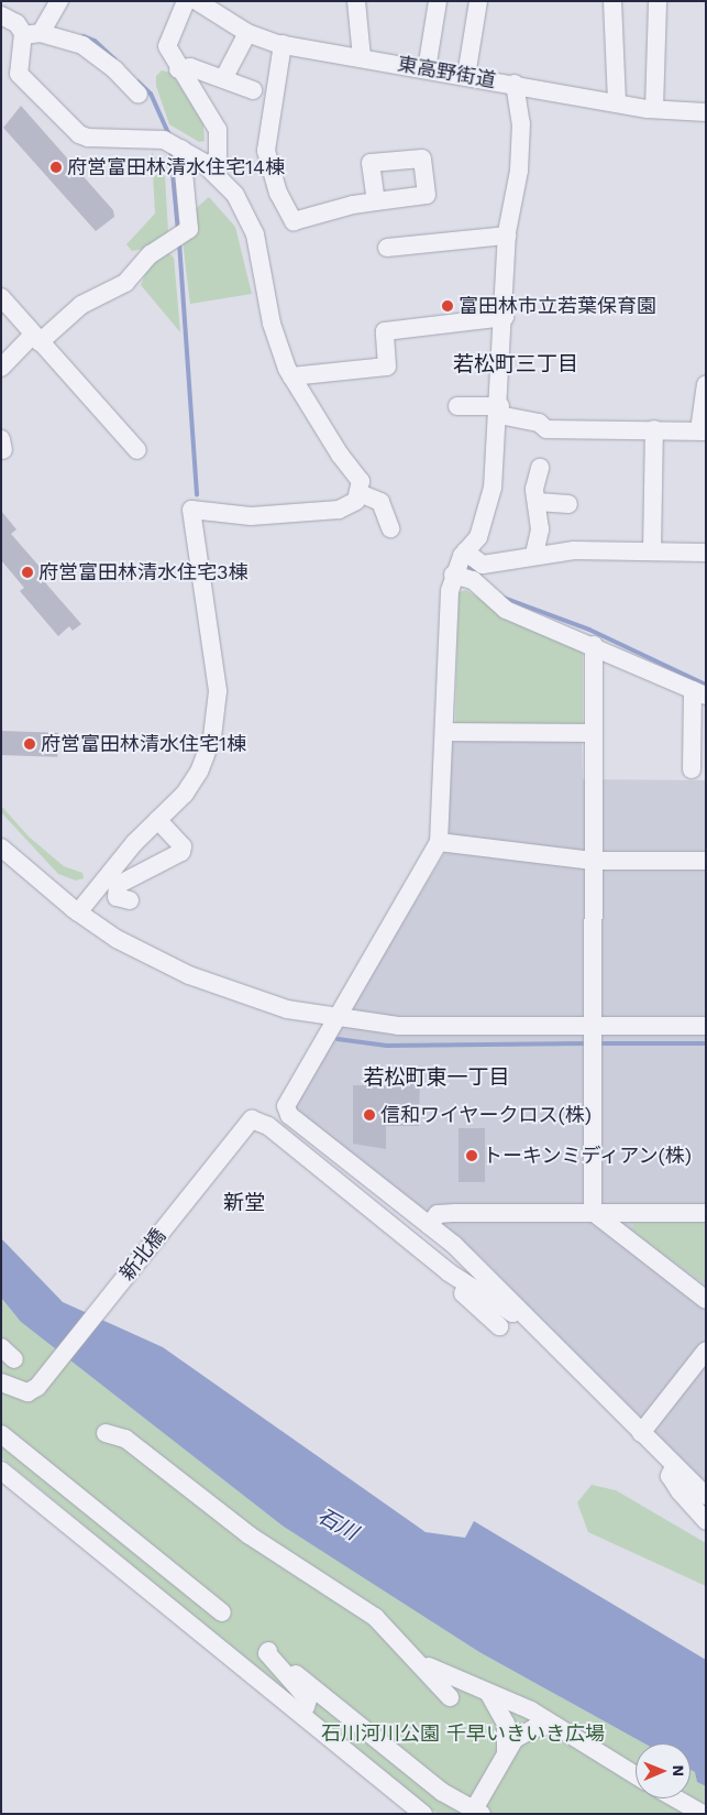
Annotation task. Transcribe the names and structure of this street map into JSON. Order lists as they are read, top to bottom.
{
  "streets": {
    "street": ["東高野街道", "新北橋"]
  },
  "districts": ["若松町三丁目", "若松町東一丁目", "新堂"],
  "water": ["石川"],
  "parks": ["石川河川公園 千早いきいき広場"],
  "places": [
    "府営富田林清水住宅14棟",
    "富田林市立若葉保育園",
    "府営富田林清水住宅3棟",
    "府営富田林清水住宅1棟",
    "信和ワイヤークロス(株)",
    "トーキンミディアン(株)"
  ],
  "north": "right"
}
